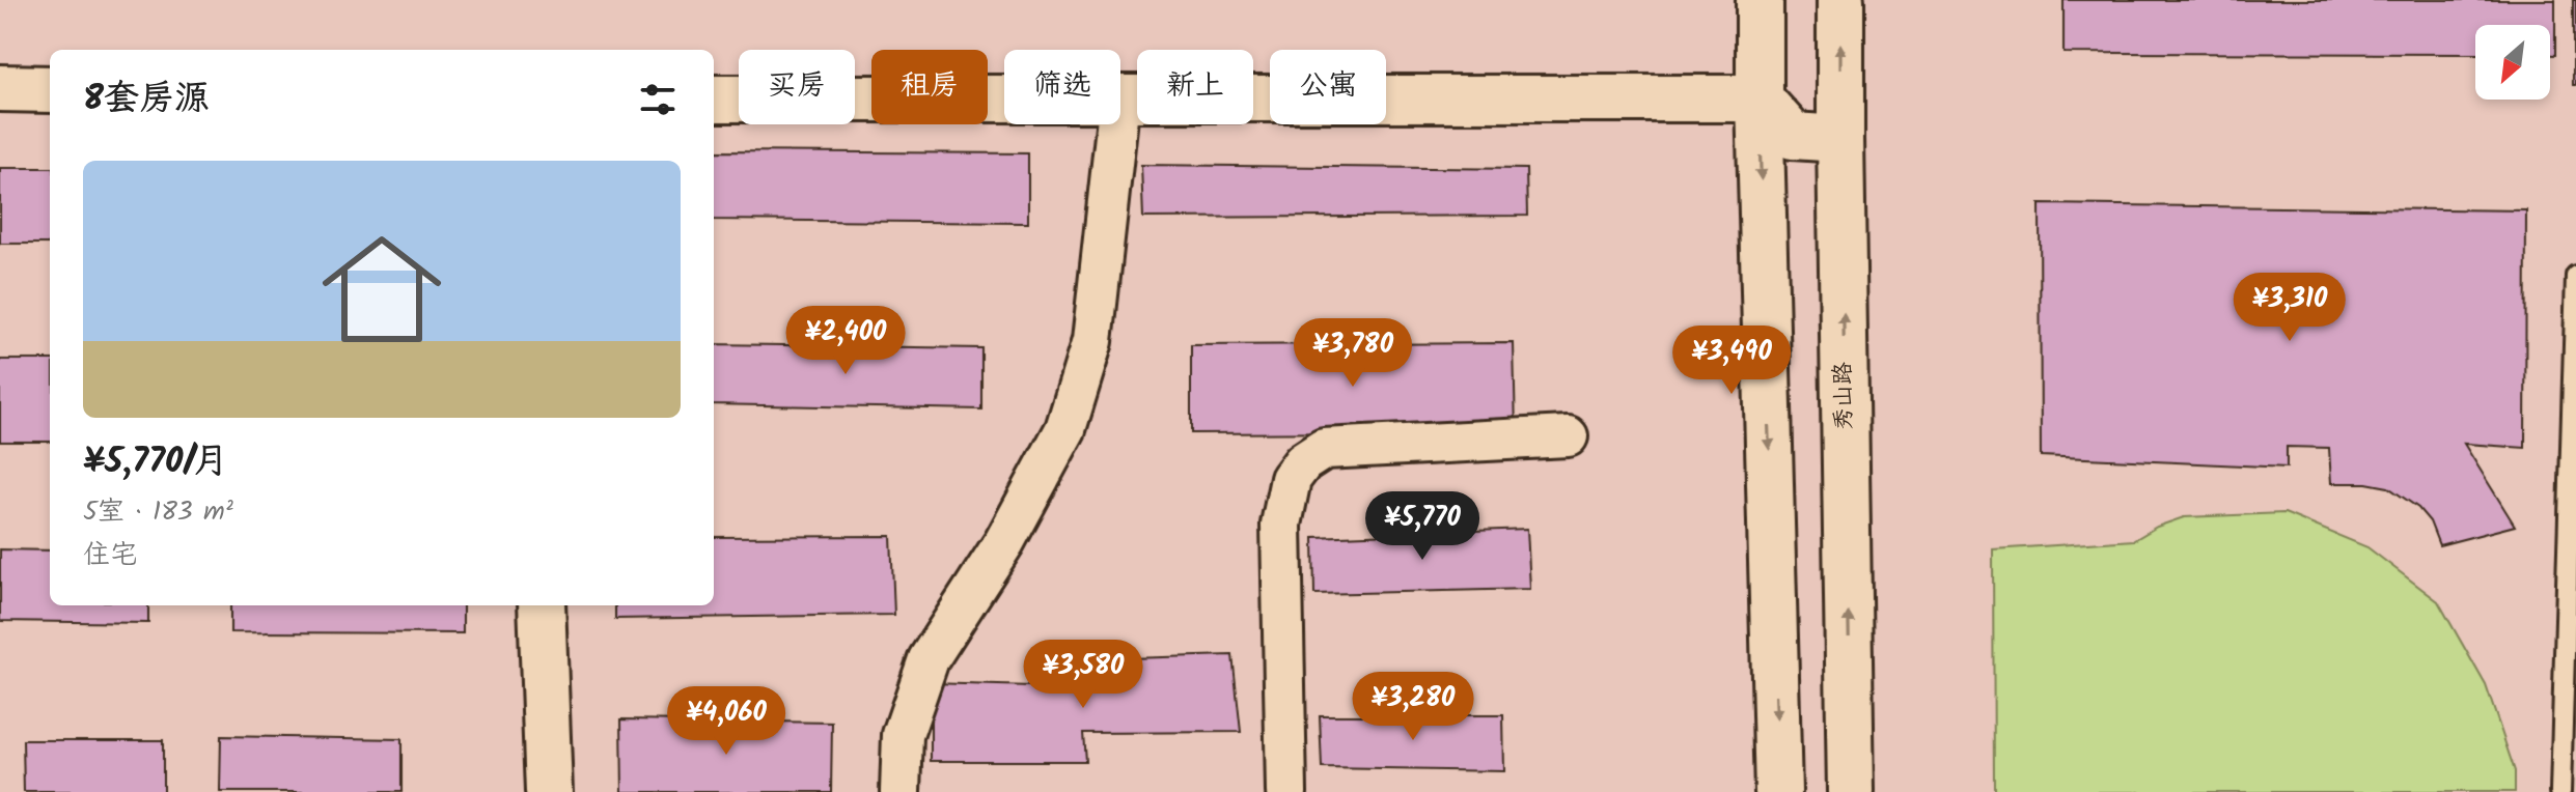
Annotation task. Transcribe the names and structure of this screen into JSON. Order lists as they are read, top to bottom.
{
  "streets": {
    "main road": ["秀山路"]
  },
  "north": "bottom left",
  "page": {
    "chip": [
      "买房",
      "租房",
      "筛选",
      "新上",
      "公寓"
    ],
    "heading": "8套房源",
    "list": [
      {
        "name": "¥5,770/月",
        "note": "5室 · 183 m² · 住宅"
      }
    ],
    "price": [
      "¥3,310",
      "¥2,400",
      "¥3,780",
      "¥3,490",
      "¥5,770",
      "¥3,580",
      "¥3,280",
      "¥4,060"
    ]
  }
}
